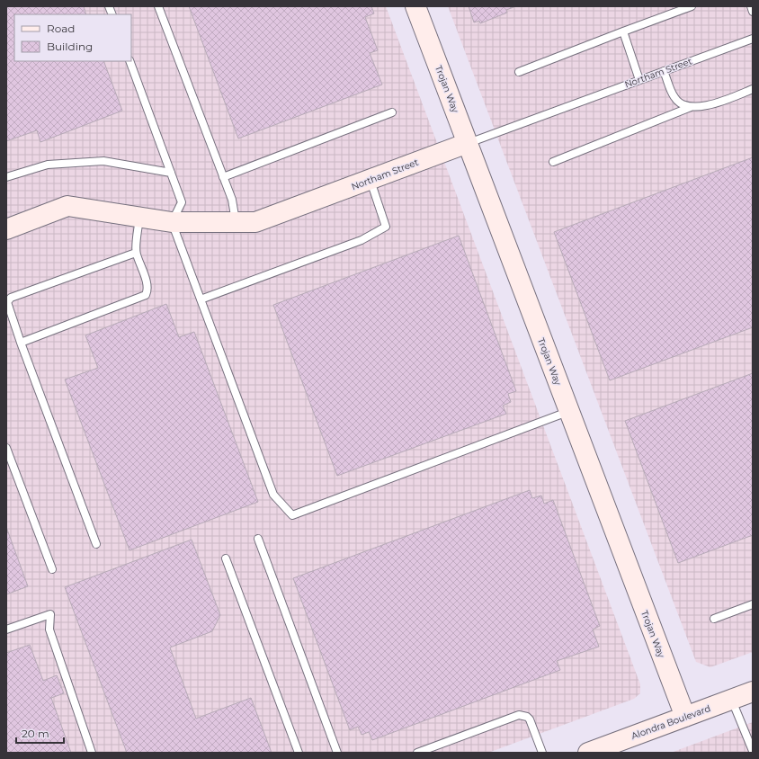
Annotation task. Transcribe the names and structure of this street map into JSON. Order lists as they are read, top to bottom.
{
  "streets": {
    "street": ["Northam Street", "Trojan Way", "Alondra Boulevard"]
  },
  "crossings": [
    ["Northam Street", "Trojan Way"],
    ["Trojan Way", "Alondra Boulevard"]
  ],
  "legend": ["Road", "Building"],
  "scale_bar": "20 m"
}
